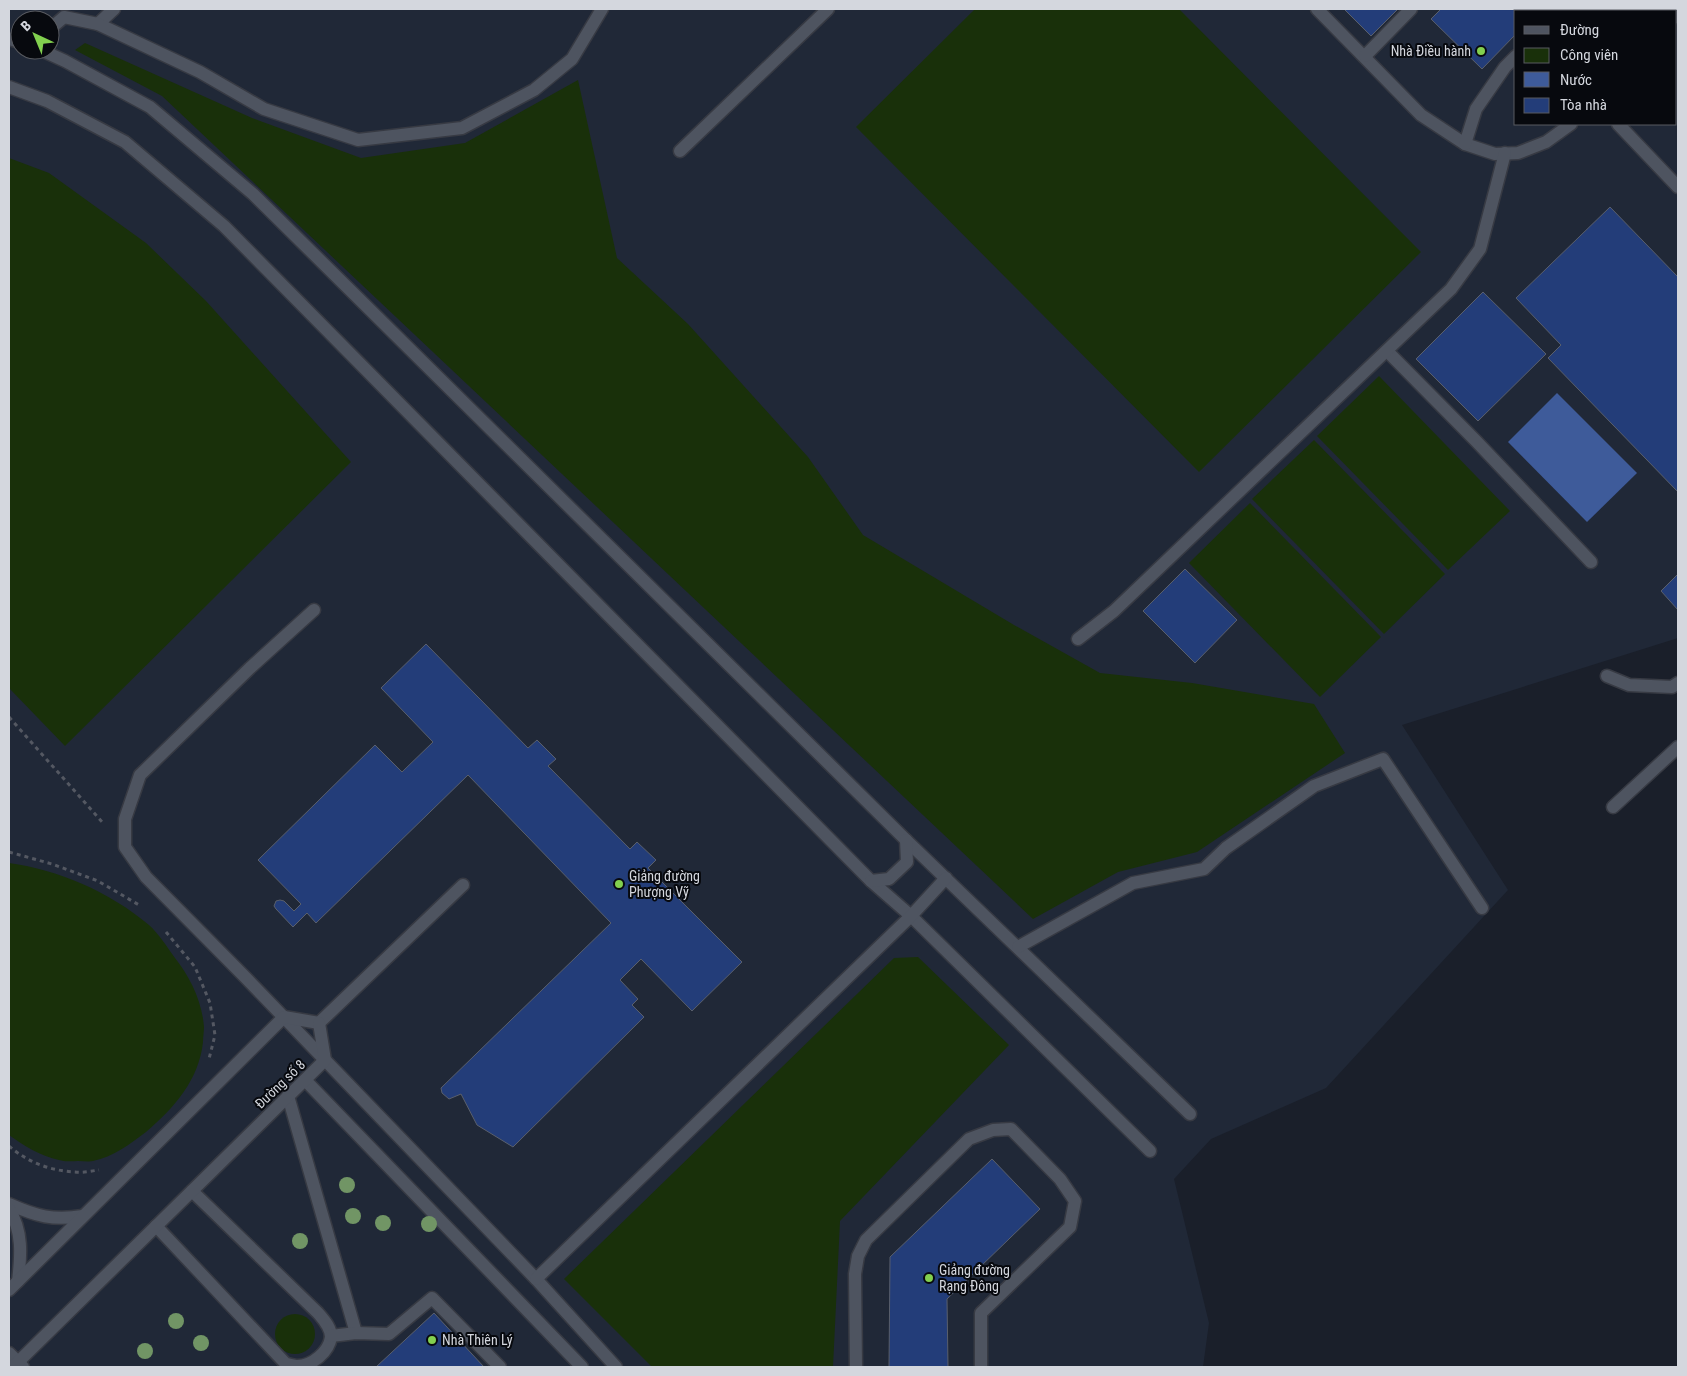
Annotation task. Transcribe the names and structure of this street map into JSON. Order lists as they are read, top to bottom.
{
  "streets": {
    "street": ["Đường số 8"]
  },
  "places": [
    "Nhà Điều hành",
    "Giảng đường Phượng Vỹ",
    "Giảng đường Rạng Đông",
    "Nhà Thiên Lý"
  ],
  "legend": [
    "Đường",
    "Công viên",
    "Nước",
    "Tòa nhà"
  ],
  "north": "top left"
}
